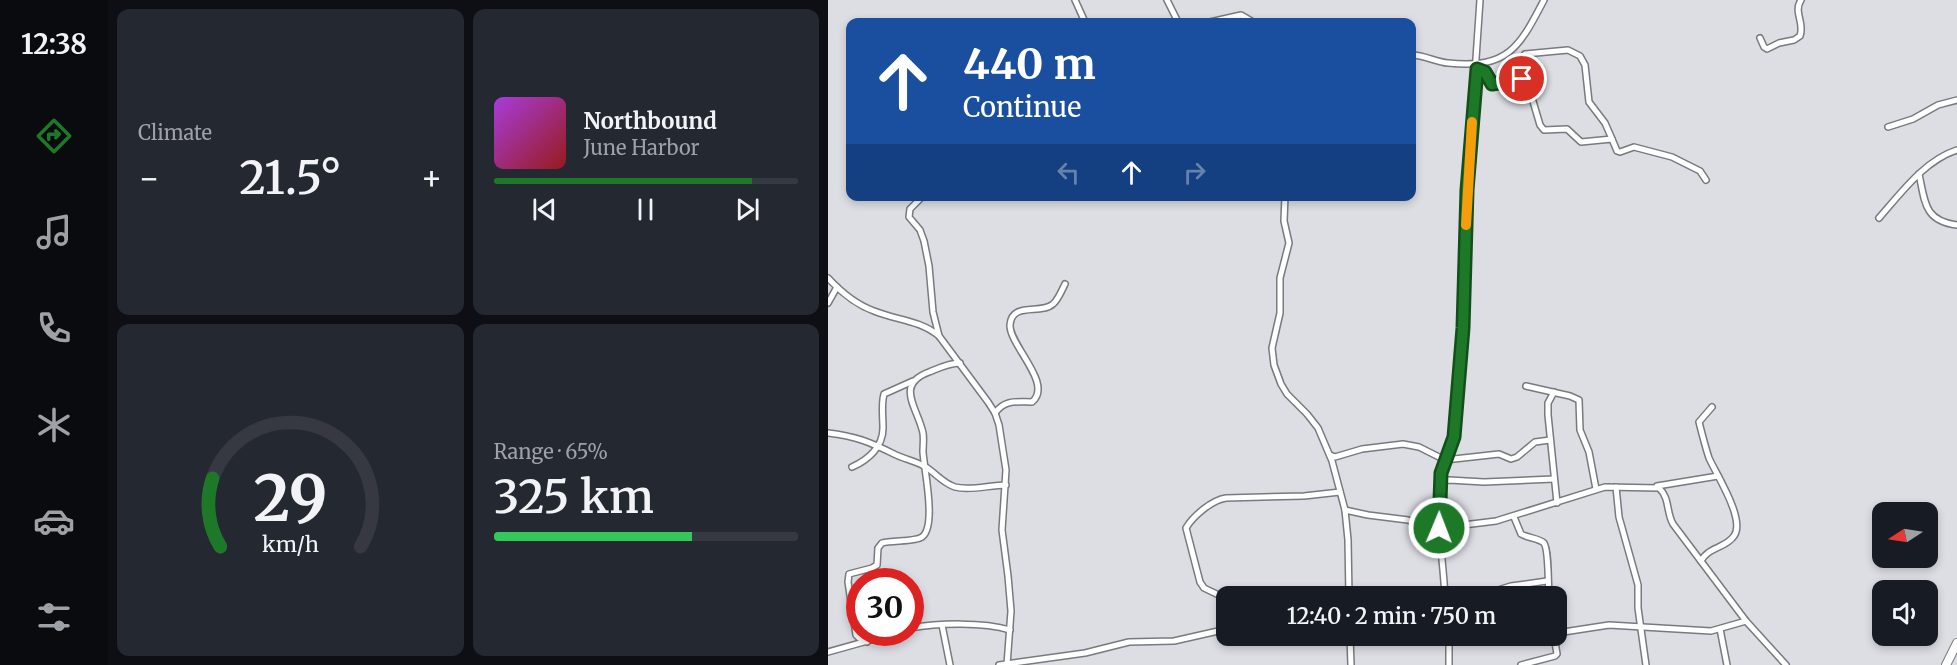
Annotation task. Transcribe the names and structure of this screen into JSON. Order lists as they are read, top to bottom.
{
  "north": "left",
  "page": {
    "tabs": "12:38",
    "tile": [
      "Climate",
      ["Range · 65%", "325 km"]
    ],
    "turn": ["440 m", "Continue"],
    "song": ["Northbound", "June Harbor"],
    "heat": ["−", "21.5°", "+"],
    "limit": "30",
    "trip": "12:40 · 2 min · 750 m",
    "gauge": ["29", "km/h"]
  }
}
